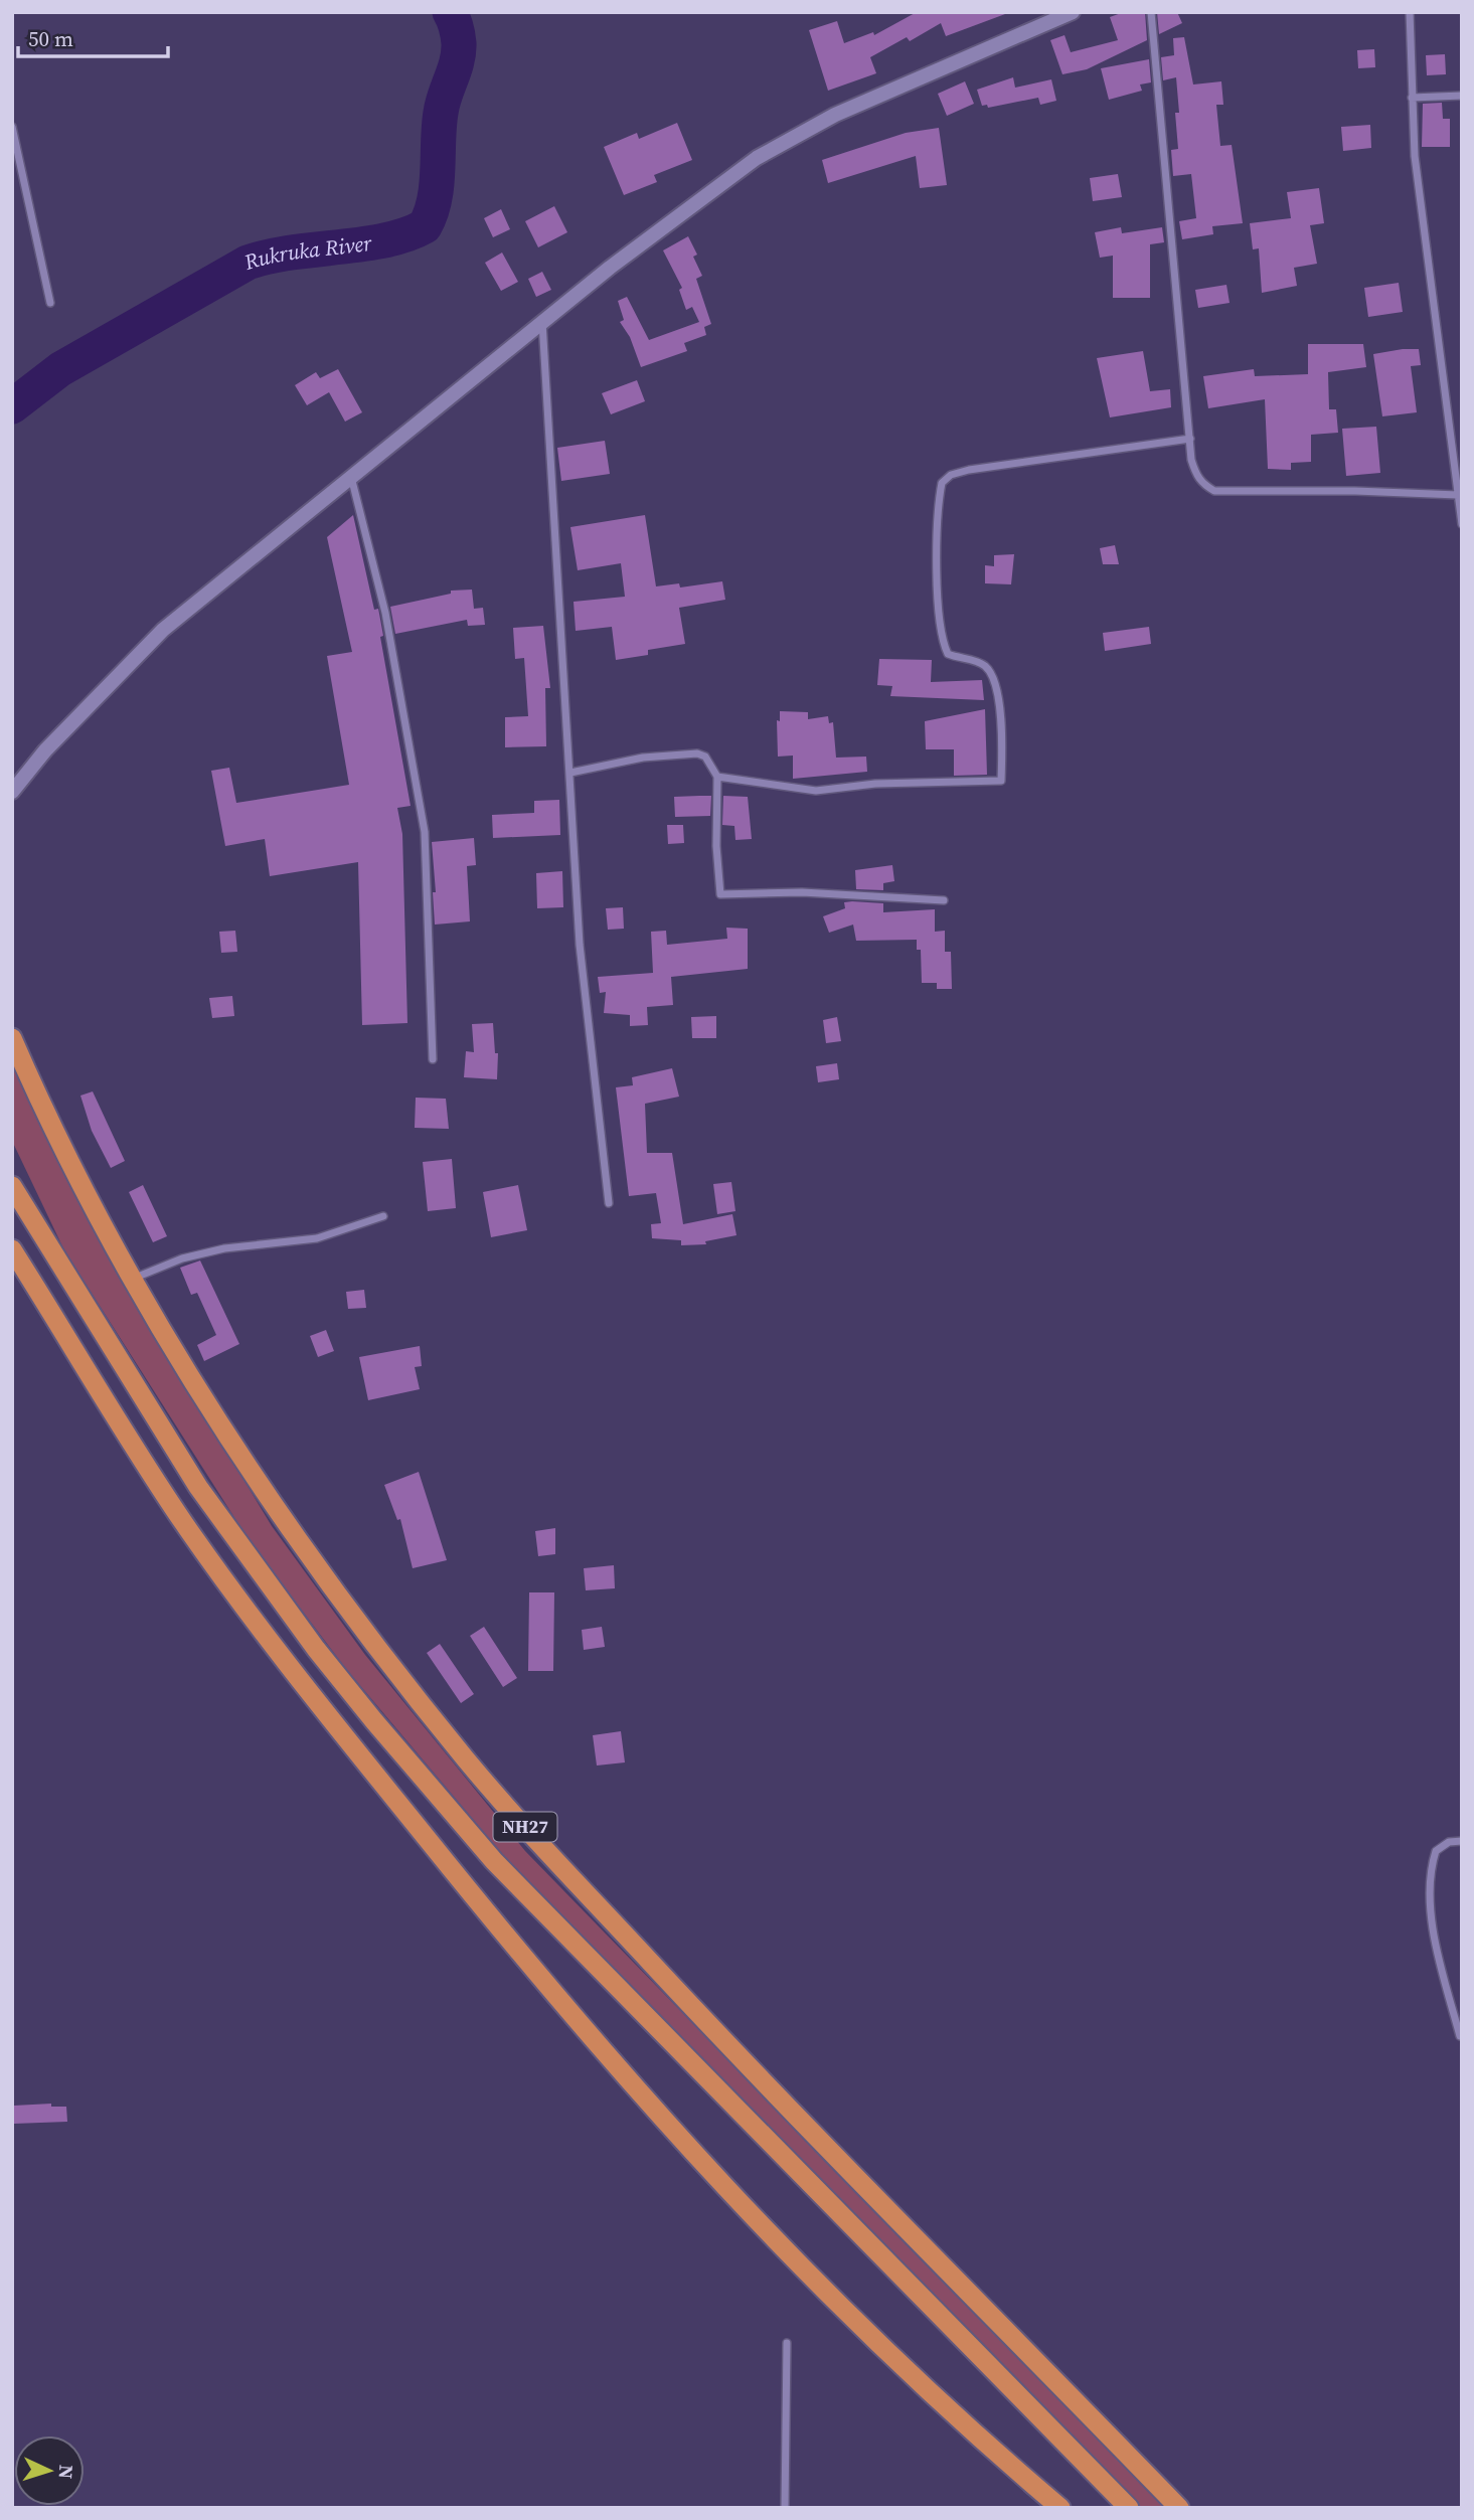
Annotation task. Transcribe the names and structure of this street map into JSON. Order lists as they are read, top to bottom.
{
  "streets": {
    "highway": ["NH27"]
  },
  "water": ["Rukruka River"],
  "scale_bar": "50 m",
  "north": "right"
}
